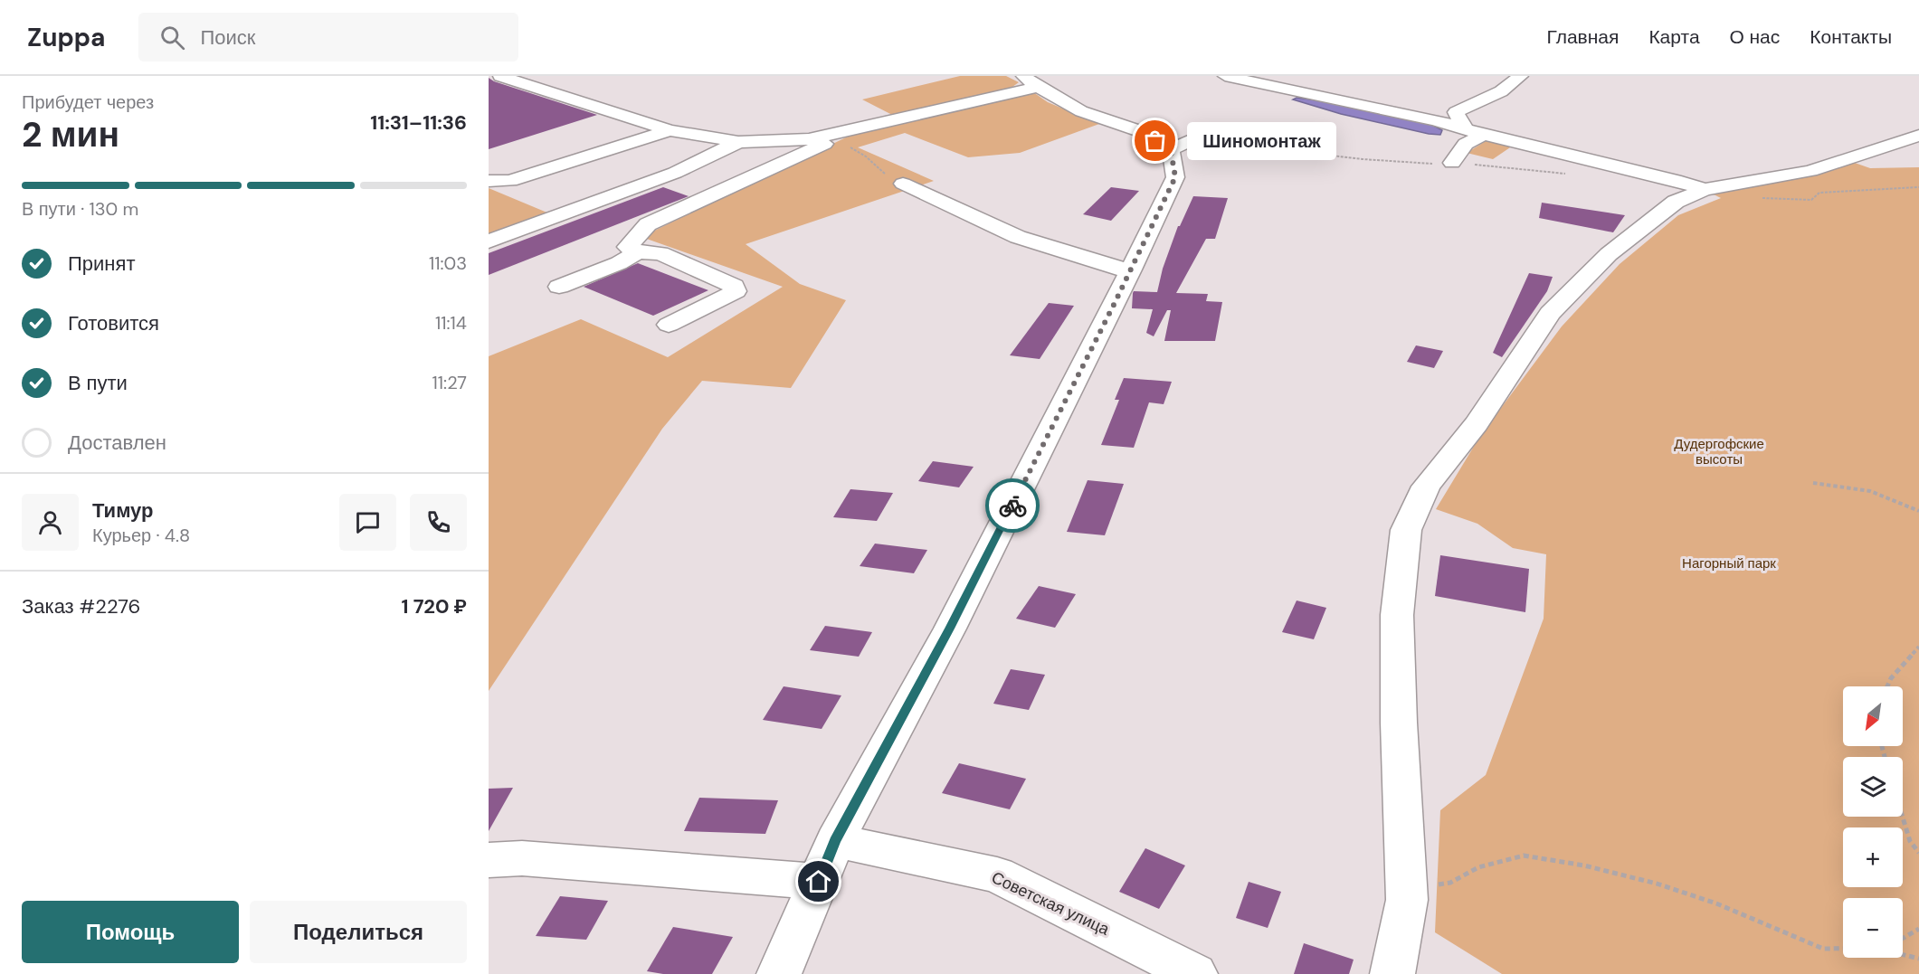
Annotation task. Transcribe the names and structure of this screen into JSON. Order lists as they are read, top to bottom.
{
  "streets": {
    "street": ["Советская улица"]
  },
  "parks": ["Дудергофские высоты", "Нагорный парк"],
  "places": ["Шиномонтаж"],
  "north": "bottom left",
  "page": {
    "header": "Zuppa",
    "search": "Поиск",
    "nav": [
      "Главная",
      "Карта",
      "О нас",
      "Контакты"
    ],
    "heading": ["2 мин", "Прибудет через", "11:31–11:36"],
    "panel": [
      "Тимур",
      "Курьер · 4.8",
      "Заказ #2276",
      "1 720 ₽"
    ],
    "bubble": "Шиномонтаж",
    "bar": "В пути · 130 m",
    "list": [
      ["Принят", "11:03"],
      ["Готовится", "11:14"],
      ["В пути", "11:27"],
      "Доставлен"
    ],
    "map_buttons": ["+", "−"],
    "buttons": ["Помощь", "Поделиться"]
  }
}
